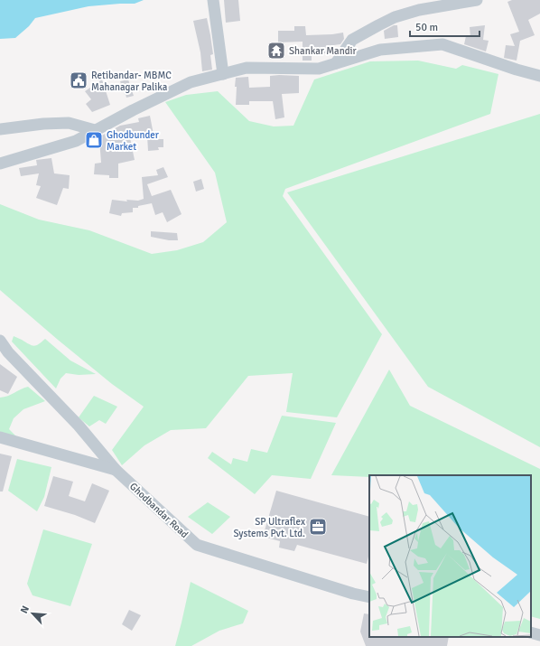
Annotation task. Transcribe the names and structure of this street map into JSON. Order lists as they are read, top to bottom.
{
  "streets": {
    "street": ["Ghodbandar Road"]
  },
  "places": {
    "temple": ["Shankar Mandir"],
    "public building": ["Retibandar- MBMC Mahanagar Palika"],
    "shop": ["Ghodbunder Market"],
    "office": ["SP Ultraflex Systems Pvt. Ltd."]
  },
  "scale_bar": "50 m",
  "north": "top left"
}
